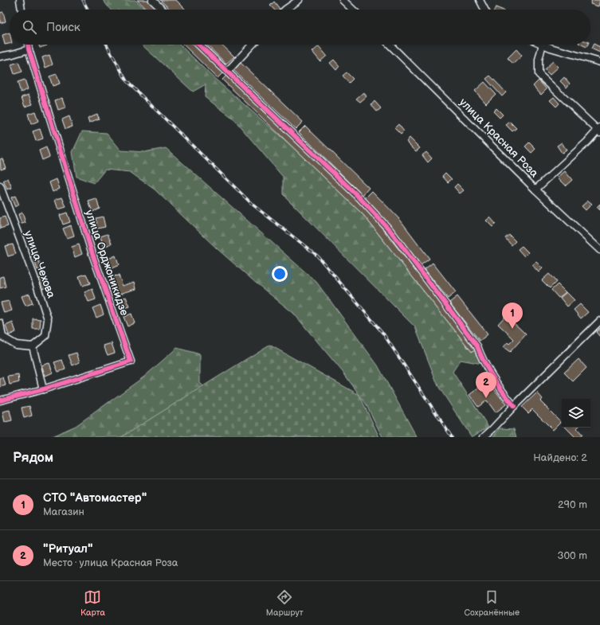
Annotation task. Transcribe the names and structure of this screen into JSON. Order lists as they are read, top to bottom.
{
  "streets": {
    "street": ["улица Красная Роза", "улица Орджоникидзе", "улица Чехова"]
  },
  "page": {
    "search": "Поиск",
    "pins": ["1", "2"],
    "heading": ["Рядом", "Найдено: 2"],
    "list": [
      {
        "mark": "1",
        "name": "СТО \"Автомастер\"",
        "note": "Магазин",
        "value": "290 m"
      },
      {
        "mark": "2",
        "name": "\"Ритуал\"",
        "note": "Место · улица Красная Роза",
        "value": "300 m"
      }
    ],
    "nav": ["Карта", "Маршрут", "Сохранённые"]
  }
}
